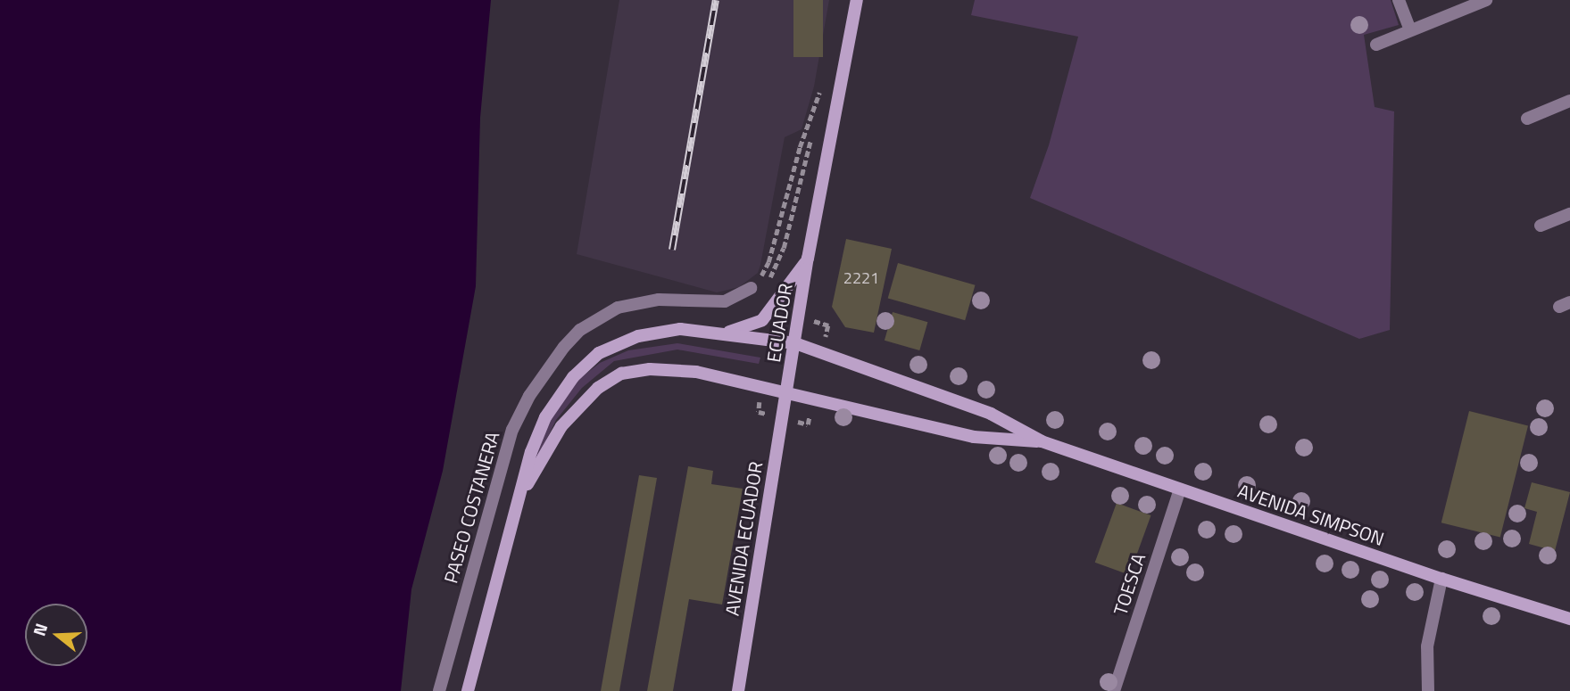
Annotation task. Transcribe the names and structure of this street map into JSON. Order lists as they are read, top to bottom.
{
  "streets": {
    "main road": ["ECUADOR", "AVENIDA SIMPSON", "AVENIDA ECUADOR"],
    "street": ["PASEO COSTANERA", "TOESCA"]
  },
  "crossings": [
    ["ECUADOR", "AVENIDA SIMPSON"],
    ["ECUADOR", "AVENIDA ECUADOR"],
    ["AVENIDA SIMPSON", "AVENIDA ECUADOR"],
    ["AVENIDA SIMPSON", "TOESCA"]
  ],
  "house_numbers": ["2221"],
  "north": "left"
}
